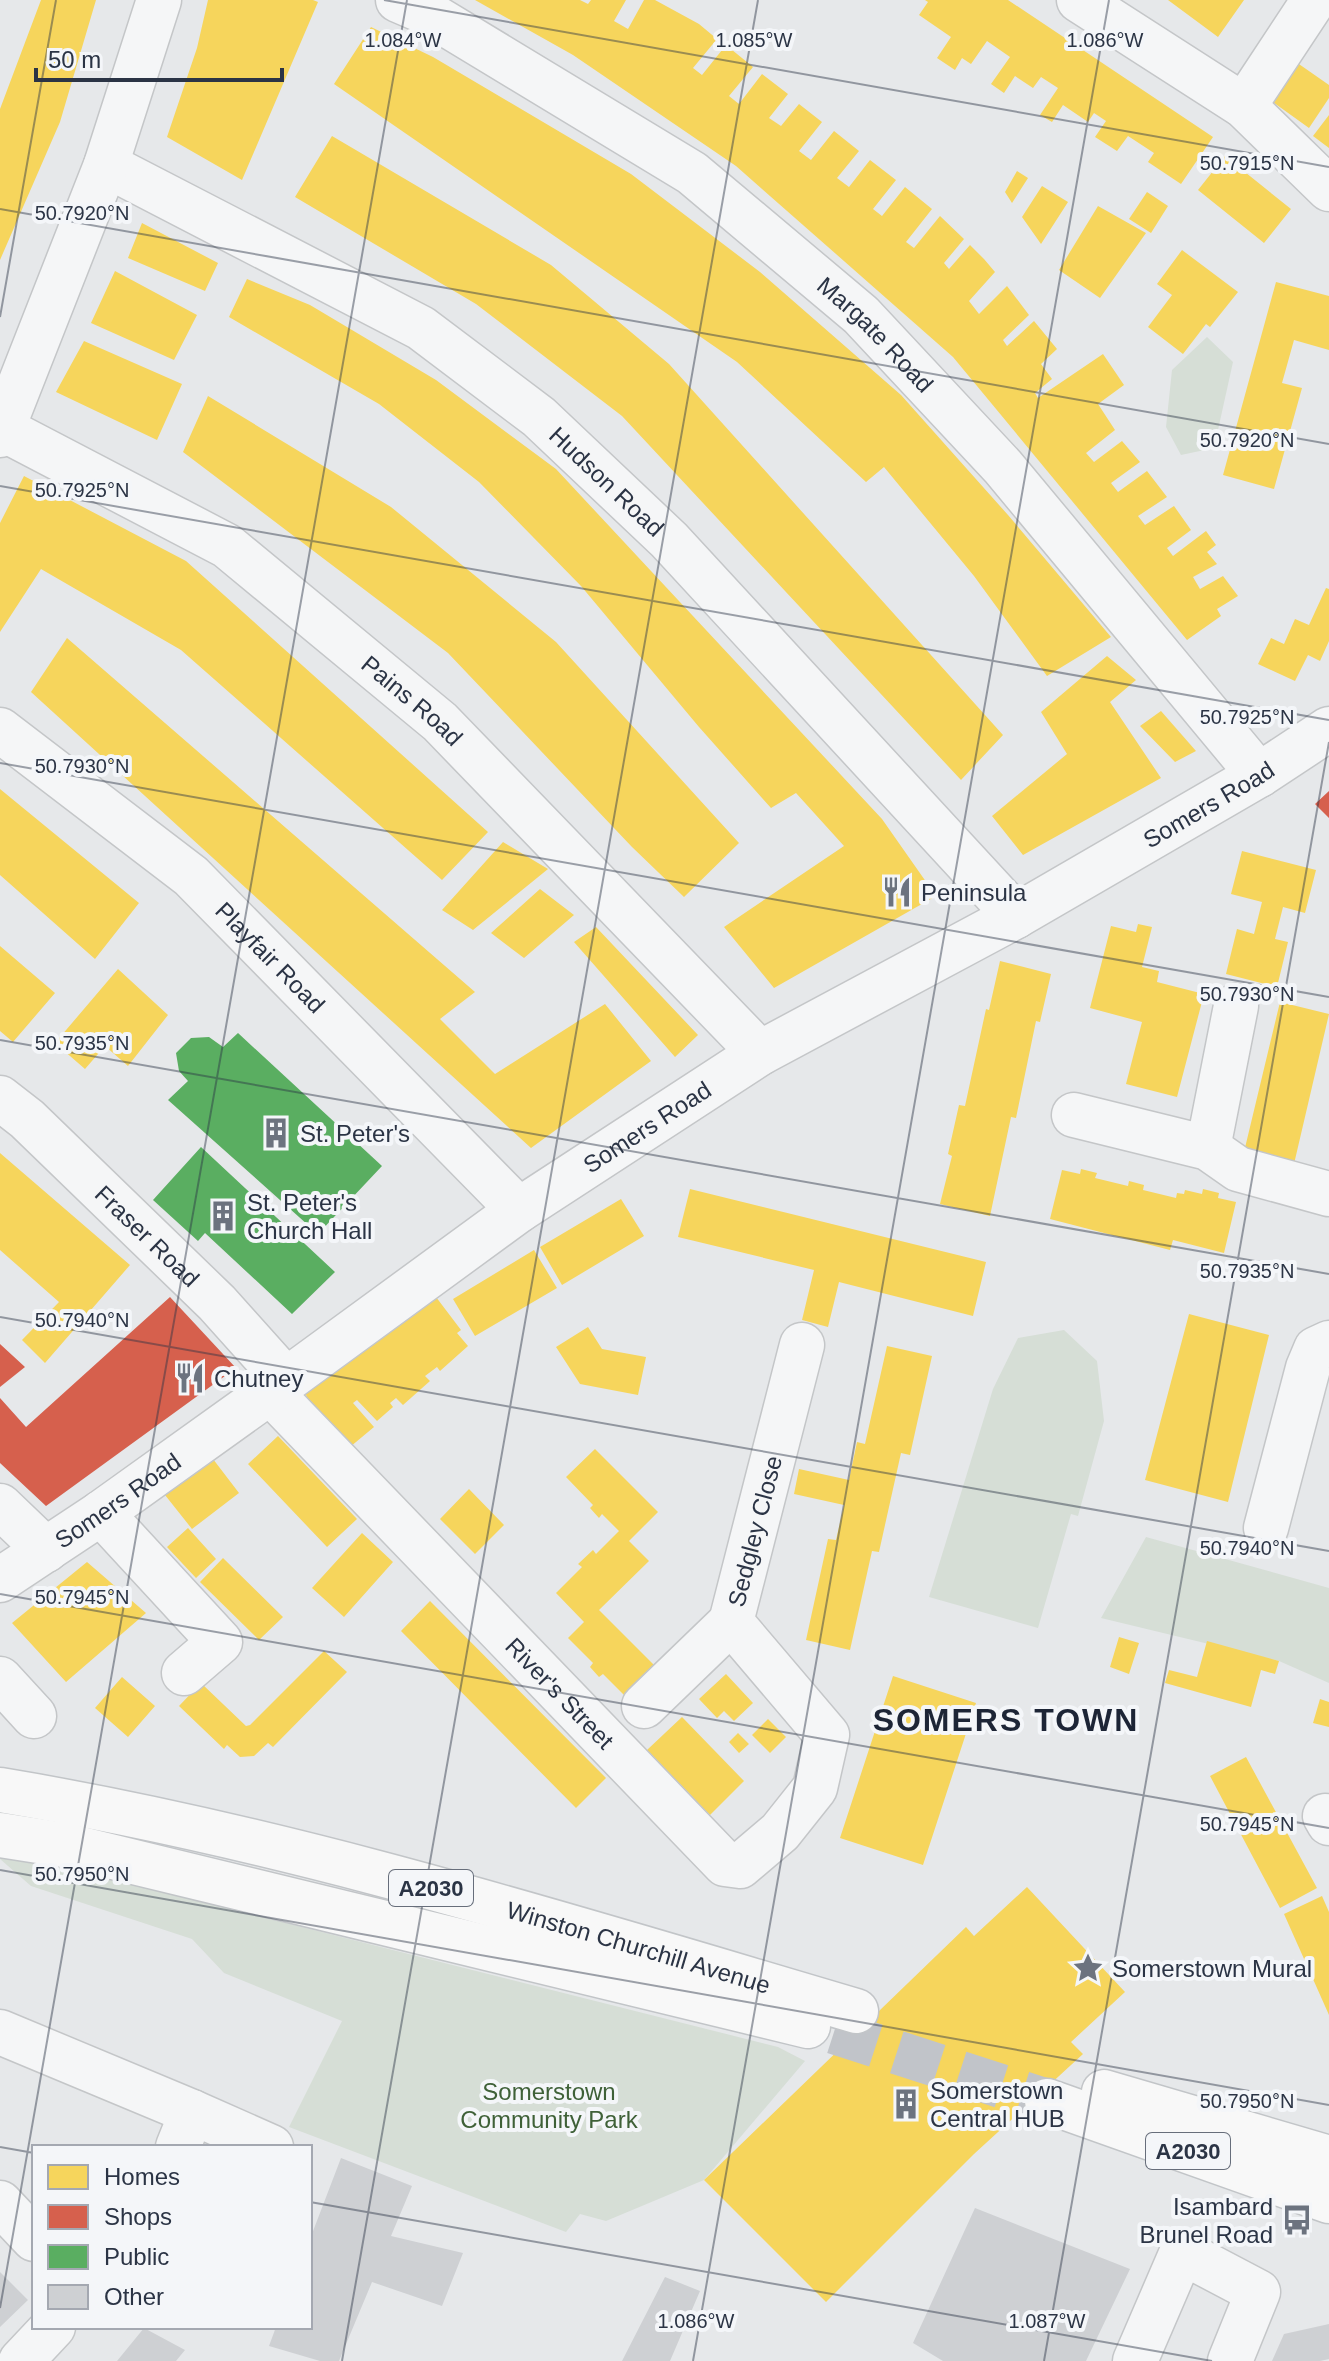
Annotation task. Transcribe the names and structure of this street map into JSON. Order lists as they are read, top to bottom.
{
  "streets": {
    "main road": ["A2030", "Winston Churchill Avenue"],
    "street": [
      "Margate Road",
      "Hudson Road",
      "Pains Road",
      "Somers Road",
      "Playfair Road",
      "Fraser Road",
      "Sedgley Close",
      "River's Street"
    ]
  },
  "crossings": [
    ["Margate Road", "Somers Road"],
    ["Hudson Road", "Somers Road"],
    ["Pains Road", "Somers Road"],
    ["Somers Road", "Playfair Road"],
    ["Somers Road", "Fraser Road"],
    ["Somers Road", "River's Street"],
    ["Fraser Road", "River's Street"],
    ["Sedgley Close", "River's Street"]
  ],
  "districts": ["SOMERS TOWN"],
  "parks": ["Somerstown Community Park"],
  "places": {
    "restaurant": ["Peninsula", "Chutney"],
    "building": ["St. Peter's", "St. Peter's Church Hall", "Somerstown Central HUB"],
    "place": ["Somerstown Mural"],
    "bus stop": ["Isambard Brunel Road"]
  },
  "legend": [
    "Homes",
    "Shops",
    "Public",
    "Other"
  ],
  "scale_bar": "50 m",
  "coordinates": [
    "1.085°W",
    "1.086°W",
    "1.084°W",
    "50.7915°N",
    "50.7920°N",
    "50.7925°N",
    "50.7930°N",
    "50.7935°N",
    "50.7940°N",
    "50.7945°N",
    "50.7950°N",
    "1.087°W"
  ]
}
